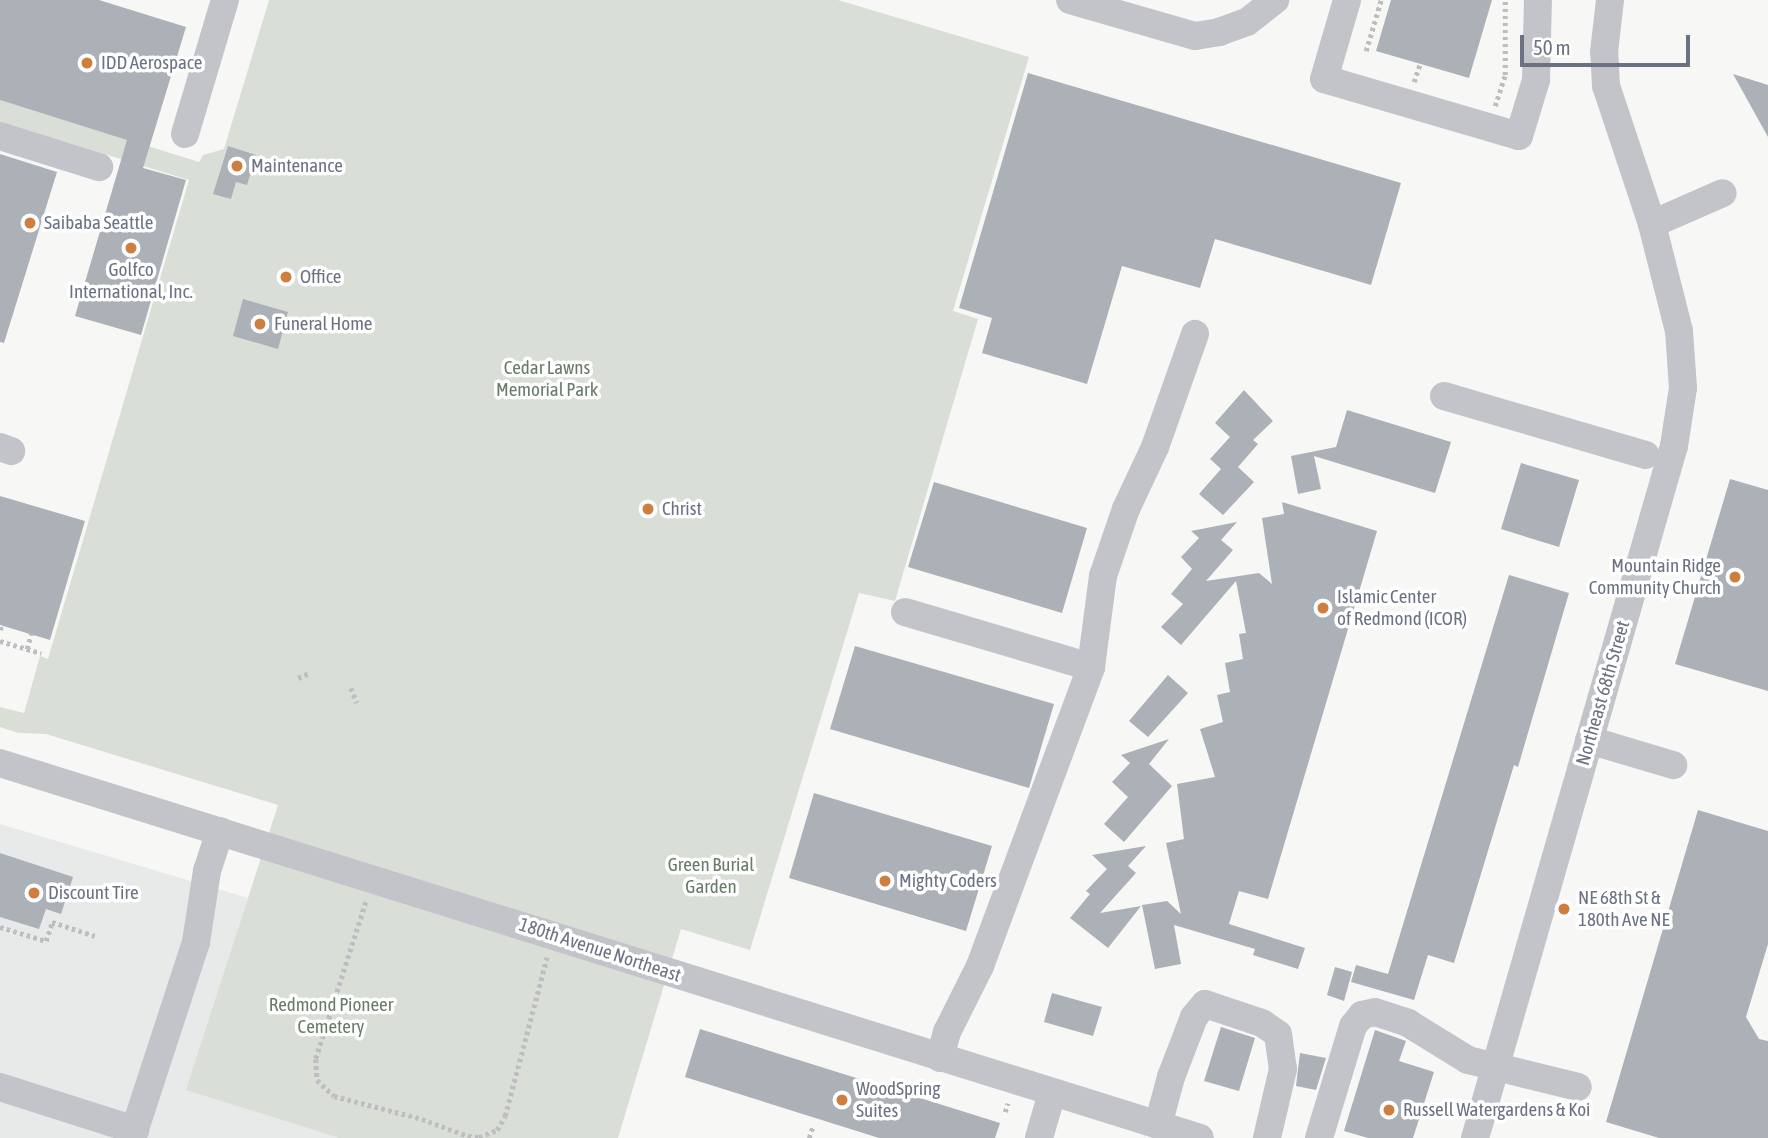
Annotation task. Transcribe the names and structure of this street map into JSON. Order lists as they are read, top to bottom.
{
  "streets": {
    "street": ["Northeast 68th Street", "180th Avenue Northeast"]
  },
  "parks": ["Cedar Lawns Memorial Park", "Green Burial Garden", "Redmond Pioneer Cemetery"],
  "places": [
    "IDD Aerospace",
    "Maintenance",
    "Saibaba Seattle",
    "Golfco International, Inc.",
    "Office",
    "Funeral Home",
    "Christ",
    "Mountain Ridge Community Church",
    "Islamic Center of Redmond (ICOR)",
    "Mighty Coders",
    "Discount Tire",
    "NE 68th St & 180th Ave NE",
    "WoodSpring Suites",
    "Russell Watergardens & Koi"
  ],
  "scale_bar": "50 m"
}
